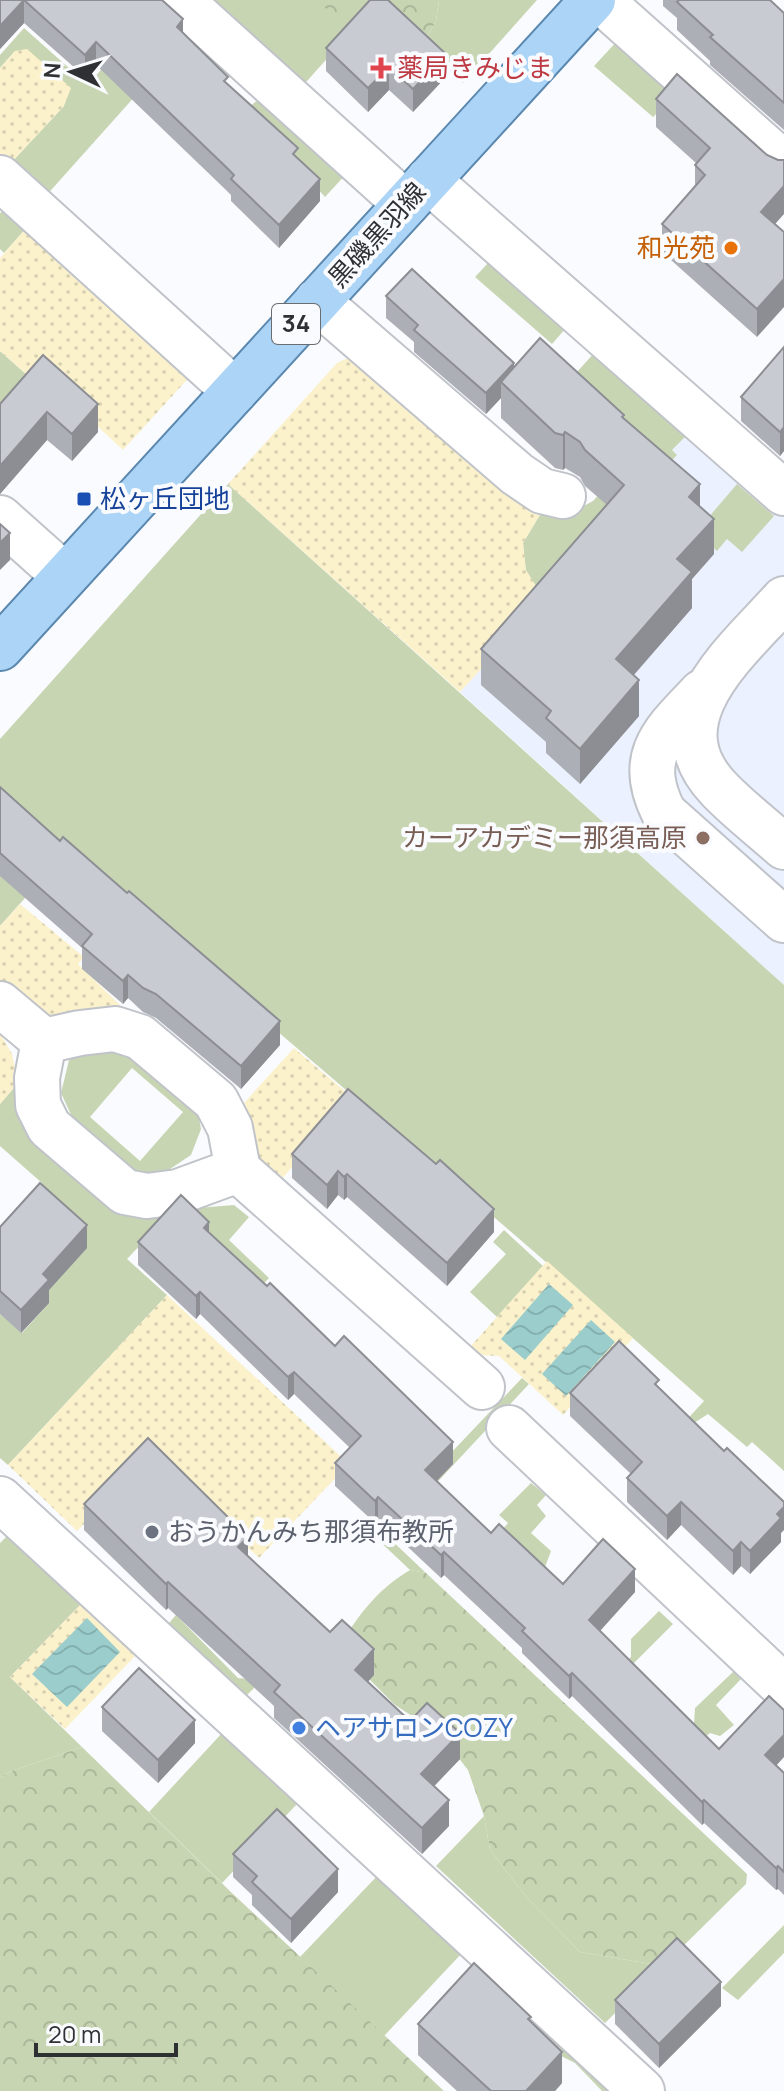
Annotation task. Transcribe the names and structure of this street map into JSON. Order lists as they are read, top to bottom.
{
  "streets": {
    "main road": ["黒磯黒羽線", "34"]
  },
  "places": {
    "health": ["薬局きみじま"],
    "other": [
      "和光苑",
      "カーアカデミー那須高原",
      "おうかんみち那須布教所",
      "ヘアサロンCOZY"
    ],
    "transit": ["松ヶ丘団地"]
  },
  "scale_bar": "20 m",
  "north": "left"
}
